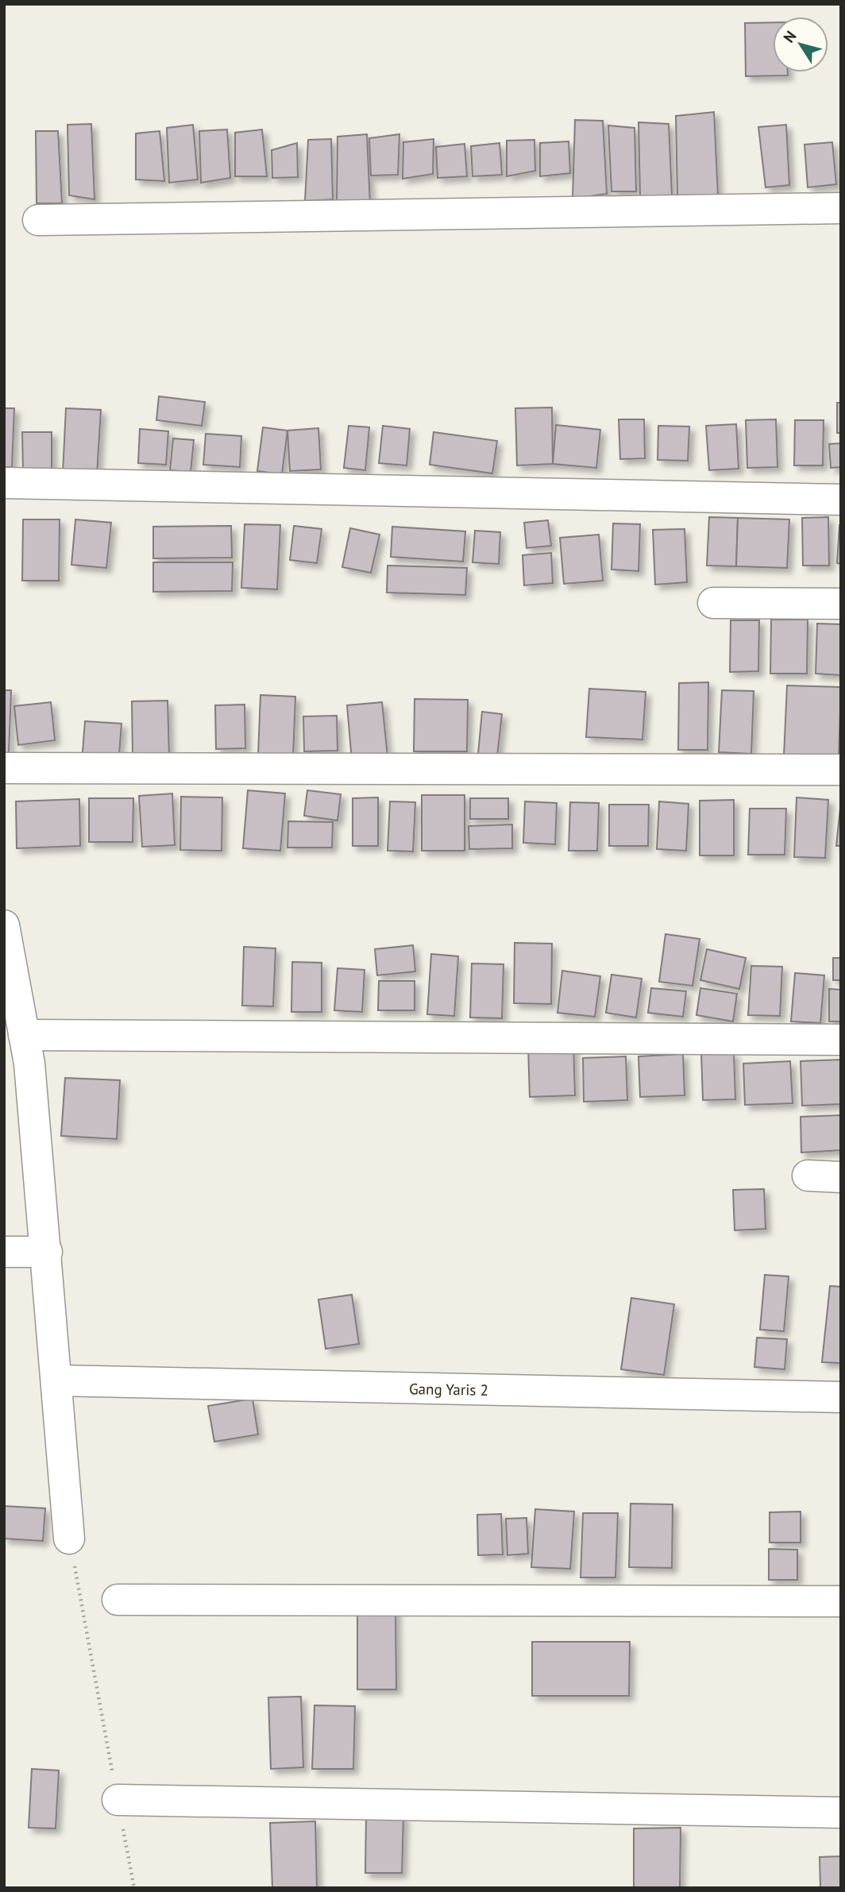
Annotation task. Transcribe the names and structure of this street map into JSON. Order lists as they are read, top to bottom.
{
  "streets": {
    "street": ["Gang Yaris 2"]
  },
  "north": "top left"
}
